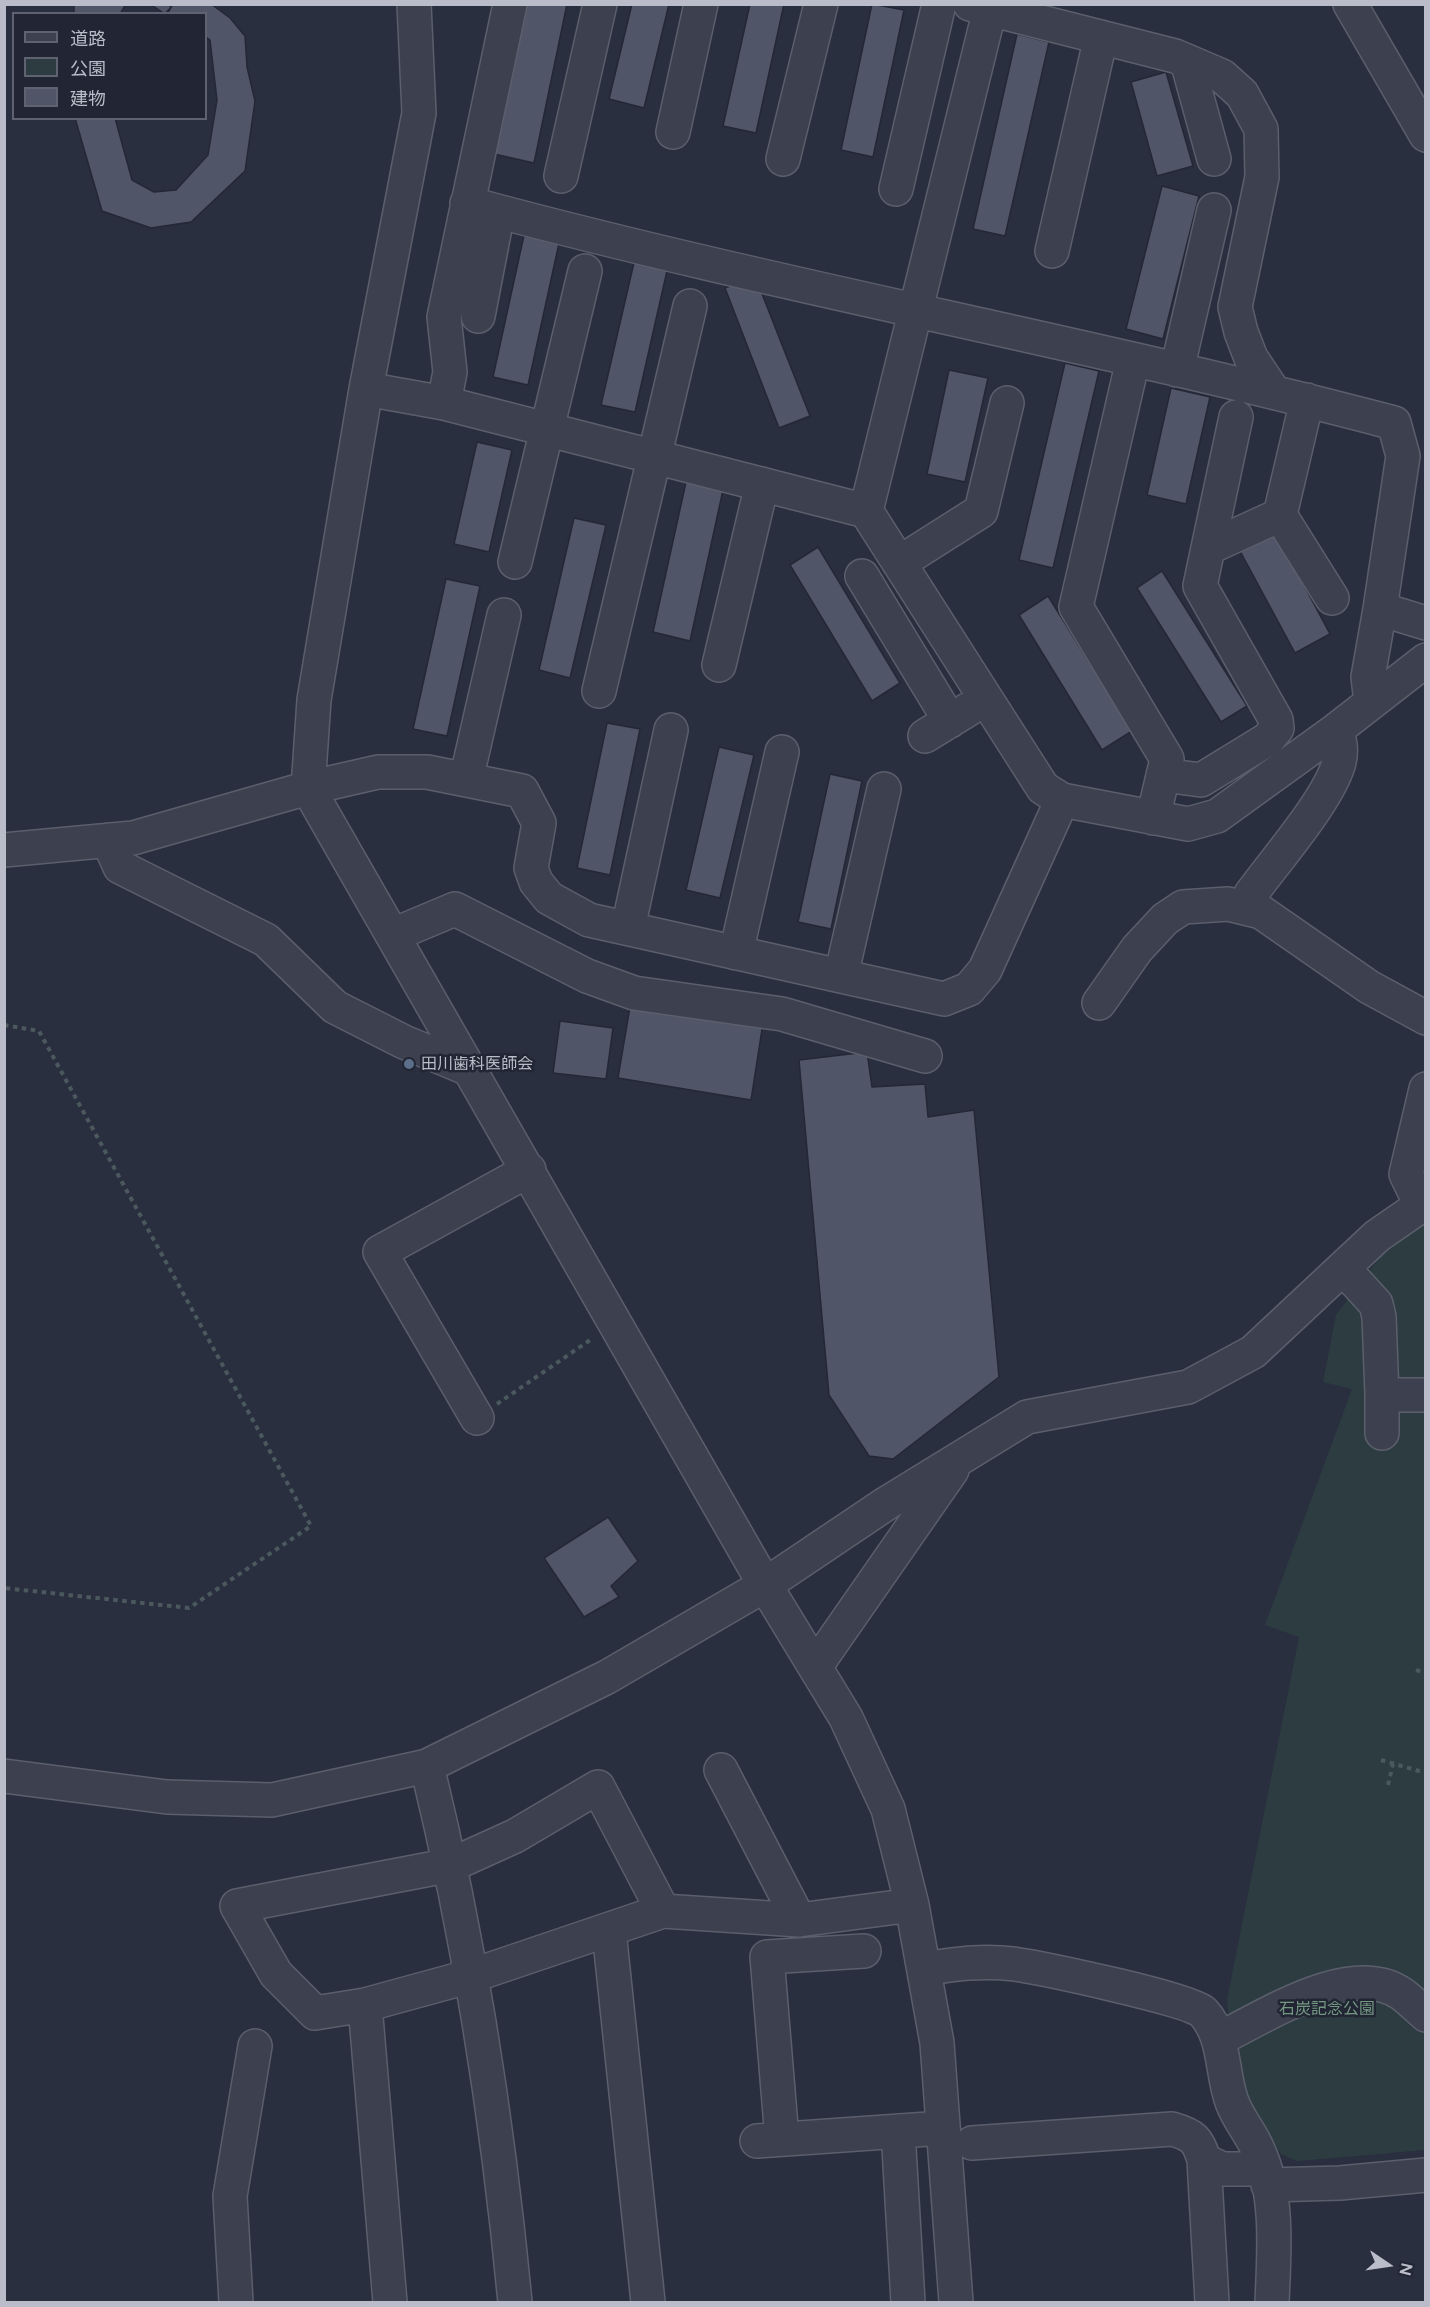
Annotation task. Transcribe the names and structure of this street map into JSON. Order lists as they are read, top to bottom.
{
  "parks": ["石炭記念公園"],
  "places": ["田川歯科医師会"],
  "legend": ["道路", "公園", "建物"],
  "north": "right"
}
